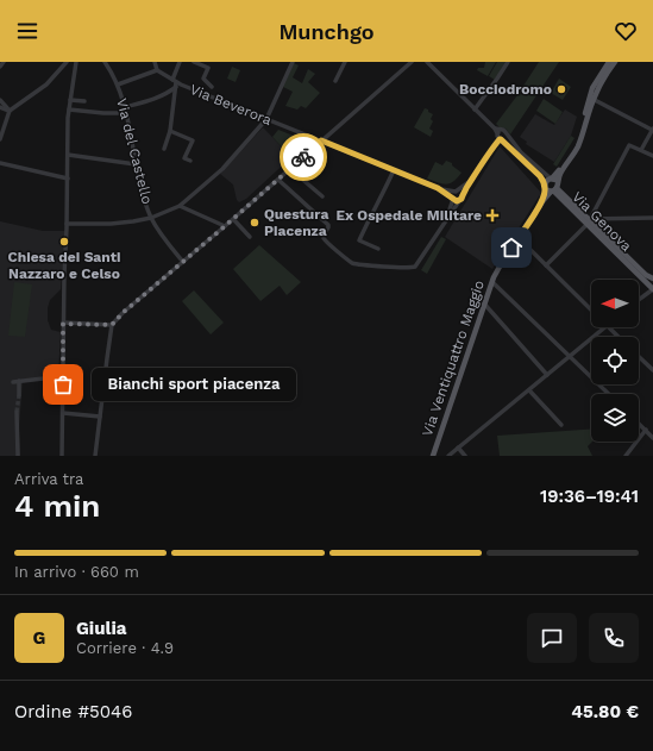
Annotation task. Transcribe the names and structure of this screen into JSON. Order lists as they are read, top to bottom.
{
  "streets": {
    "main road": ["Via Genova", "Via Ventiquattro Maggio"],
    "street": ["Via Beverora", "Via del Castello"]
  },
  "crossings": [
    ["Via Genova", "Via Ventiquattro Maggio"]
  ],
  "places": {
    "other": [
      "Bocciodromo",
      "Questura Piacenza",
      "Chiesa dei Santi Nazzaro e Celso",
      "Bianchi sport piacenza"
    ],
    "health": ["Ex Ospedale Militare"]
  },
  "north": "left",
  "page": {
    "header": "Munchgo",
    "bubble": "Bianchi sport piacenza",
    "heading": ["4 min", "Arriva tra", "19:36–19:41"],
    "panel": [
      "Giulia",
      "Corriere · 4.9",
      "Ordine #5046",
      "45.80 €"
    ],
    "bar": "In arrivo · 660 m",
    "round": "G"
  }
}
